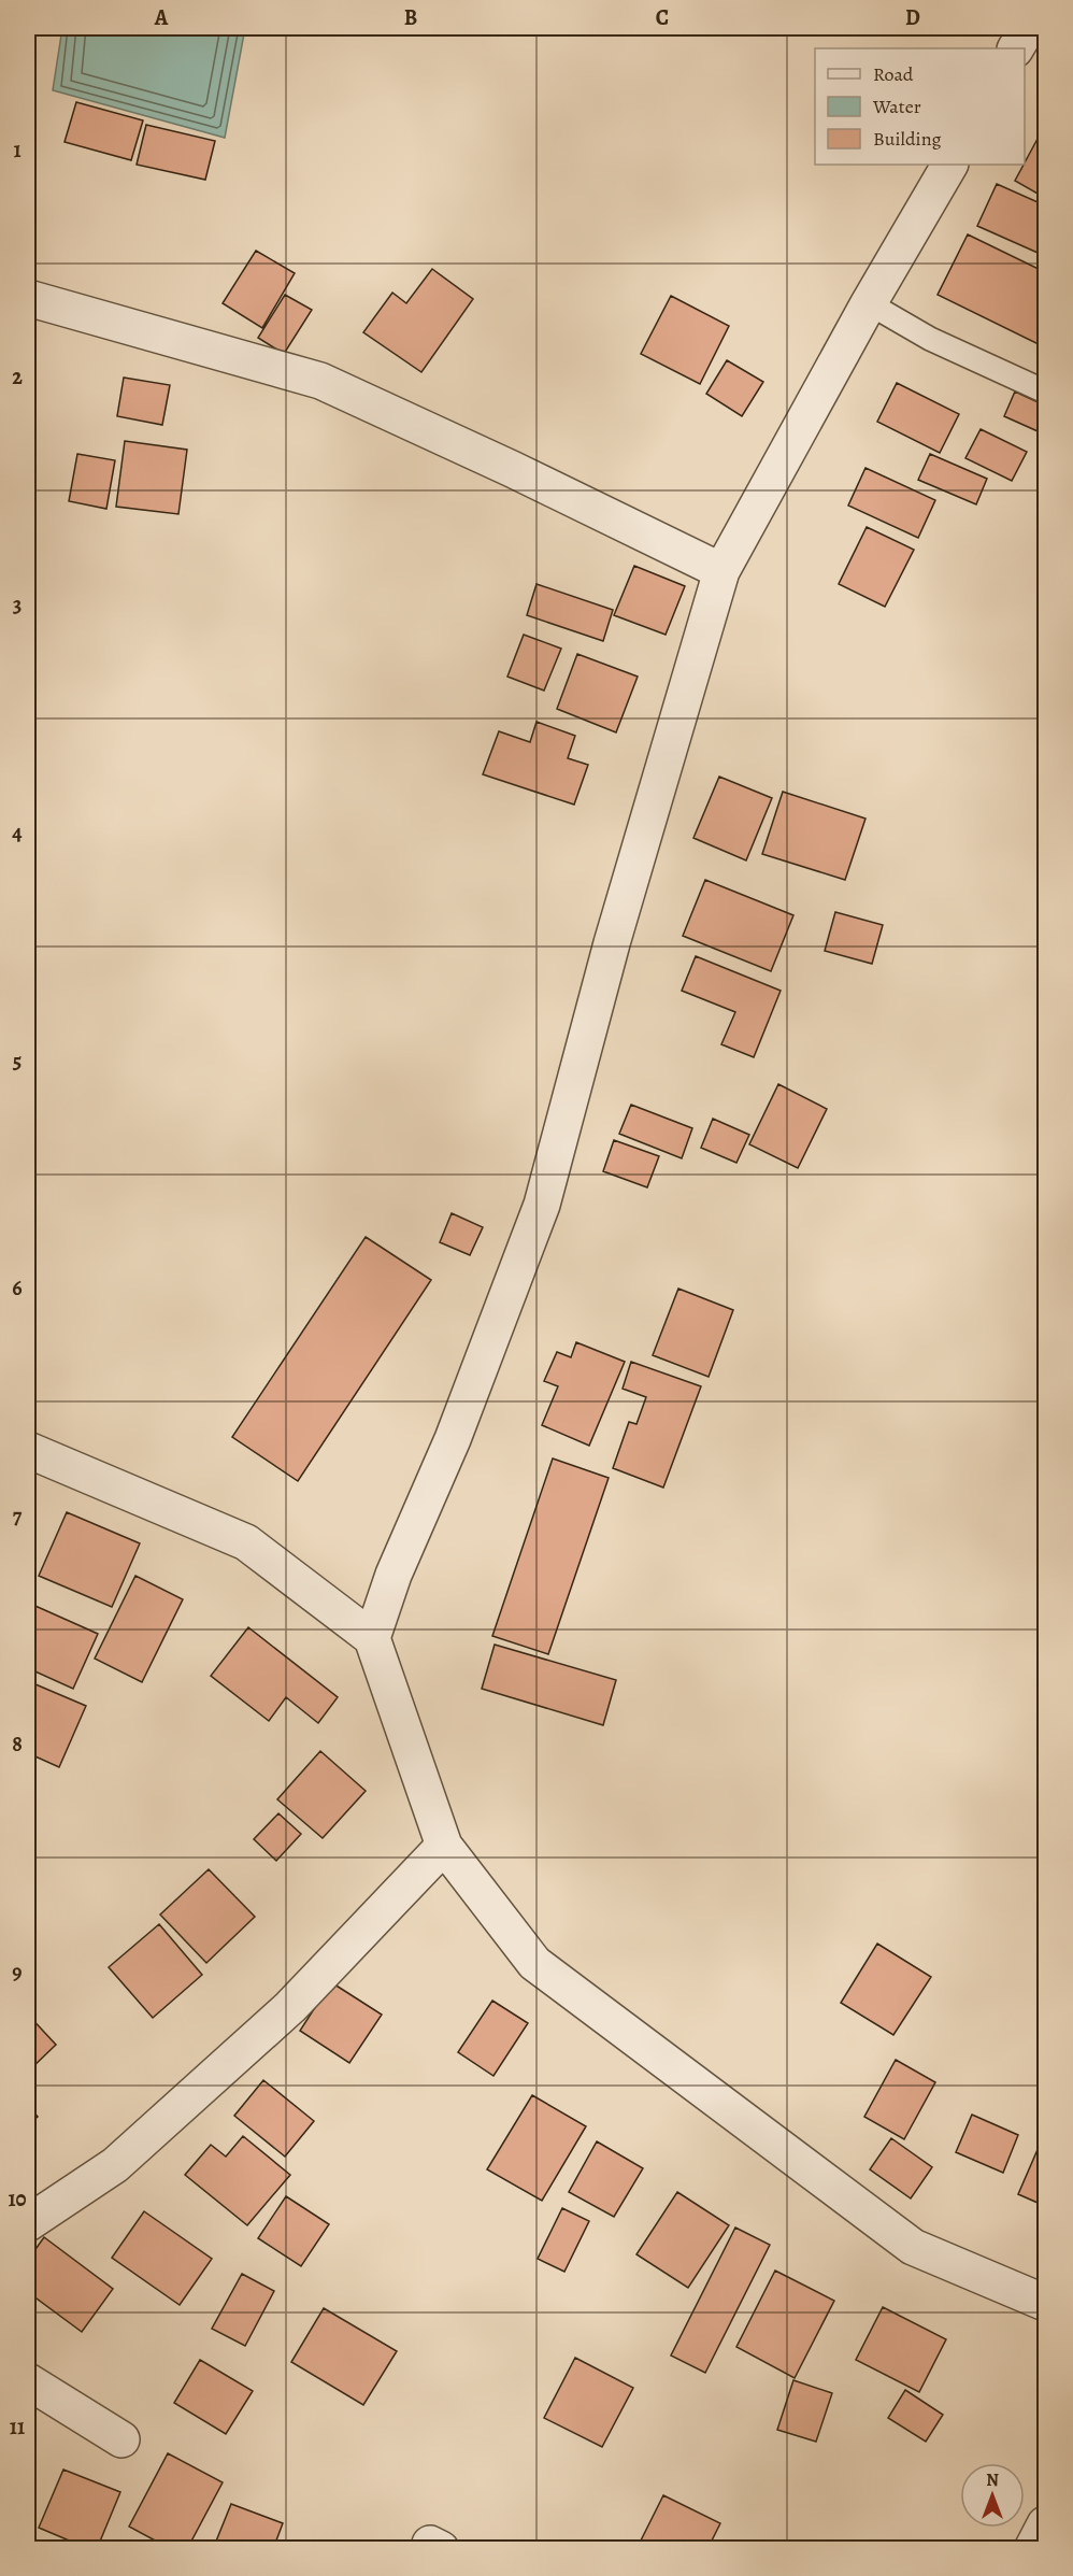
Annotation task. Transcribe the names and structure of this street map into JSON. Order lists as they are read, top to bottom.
{
  "legend": ["Road", "Water", "Building"],
  "north": "top",
  "grid": {
    "columns": [
      "A",
      "B",
      "C",
      "D"
    ],
    "rows": [
      "1",
      "2",
      "3",
      "4",
      "5",
      "6",
      "7",
      "8",
      "9",
      "10",
      "11"
    ]
  }
}
